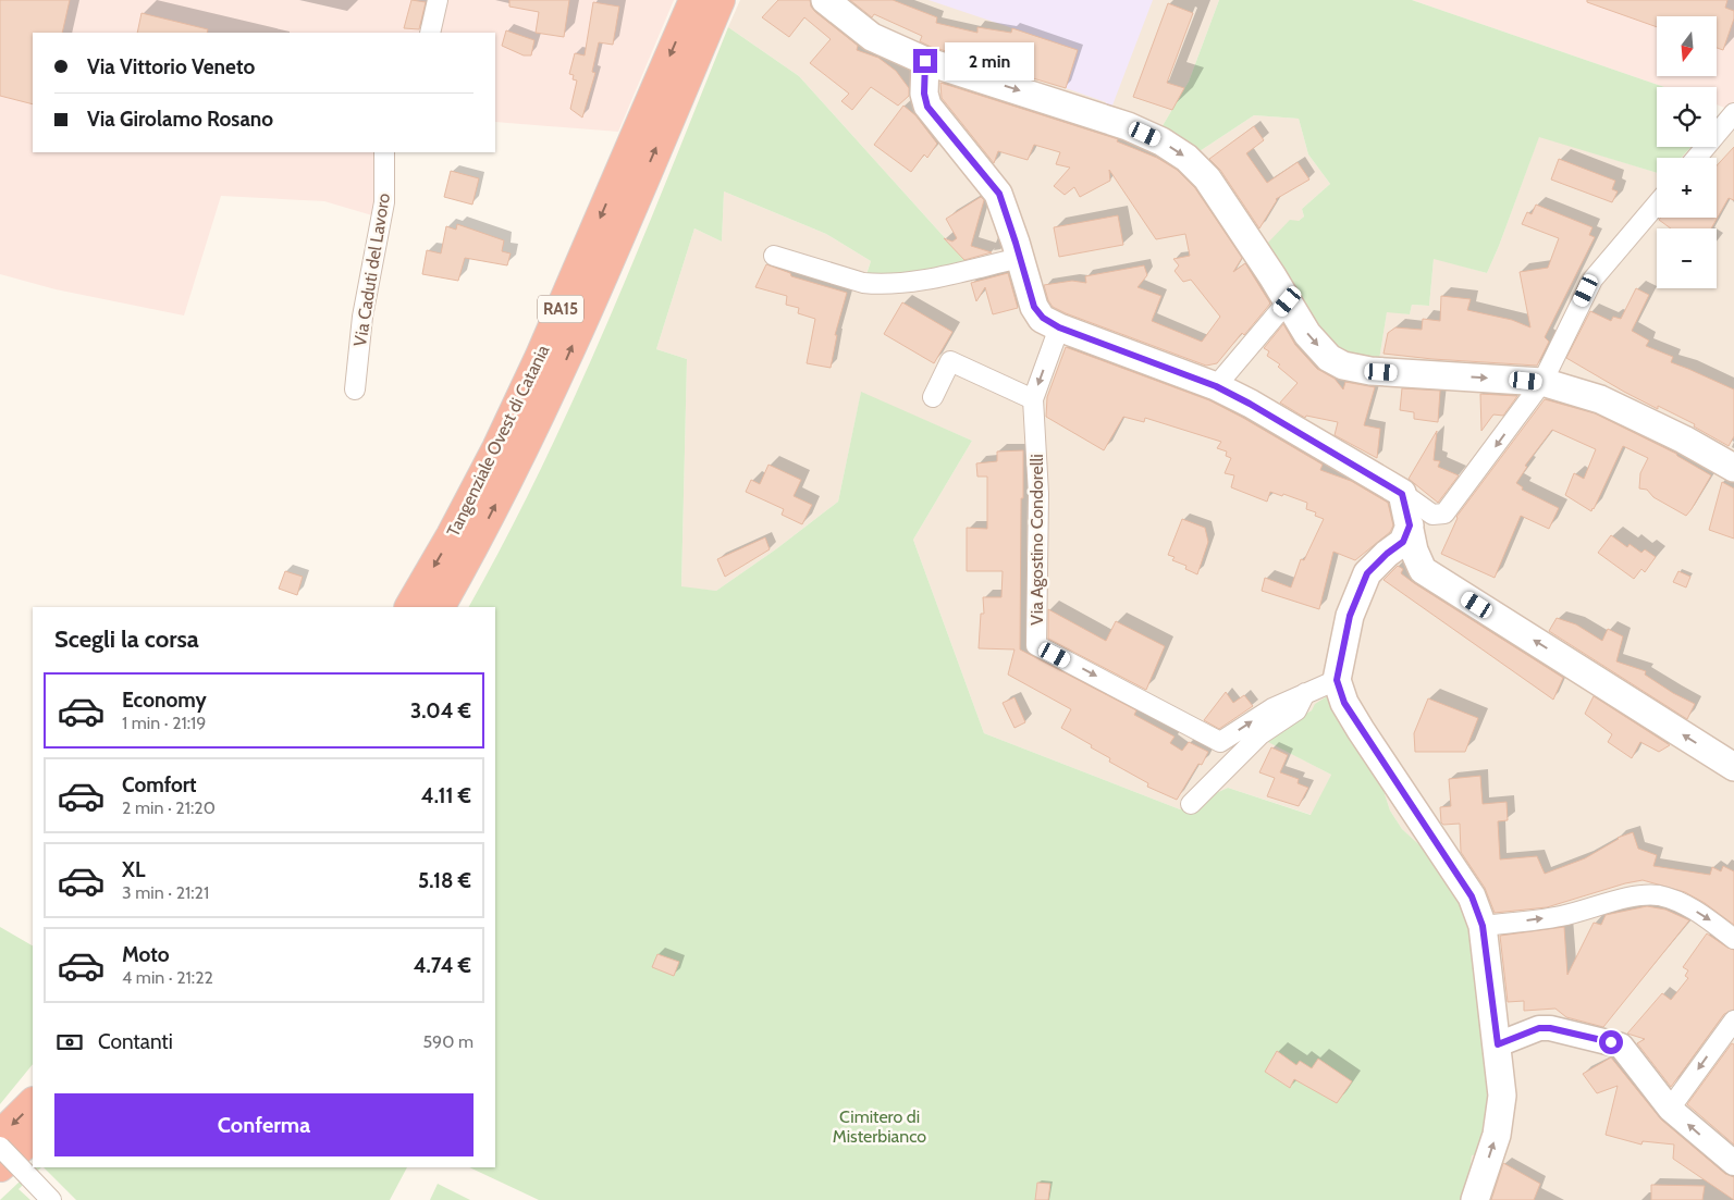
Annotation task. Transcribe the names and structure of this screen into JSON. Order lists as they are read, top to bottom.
{
  "streets": {
    "highway": ["RA15", "Tangenziale Ovest di Catania"],
    "street": ["Via Caduti del Lavoro", "Via Agostino Condorelli"]
  },
  "parks": ["Cimitero di Misterbianco"],
  "north": "bottom",
  "page": {
    "map_buttons": ["+", "−"],
    "banner": ["Via Vittorio Veneto", "Via Girolamo Rosano"],
    "bubble": "2 min",
    "heading": "Scegli la corsa",
    "list": [
      {
        "name": "Economy",
        "note": "1 min · 21:19",
        "value": "3.04 €"
      },
      {
        "name": "Comfort",
        "note": "2 min · 21:20",
        "value": "4.11 €"
      },
      {
        "name": "XL",
        "note": "3 min · 21:21",
        "value": "5.18 €"
      },
      {
        "name": "Moto",
        "note": "4 min · 21:22",
        "value": "4.74 €"
      }
    ],
    "pay": ["Contanti", "590 m"],
    "buttons": "Conferma"
  }
}
